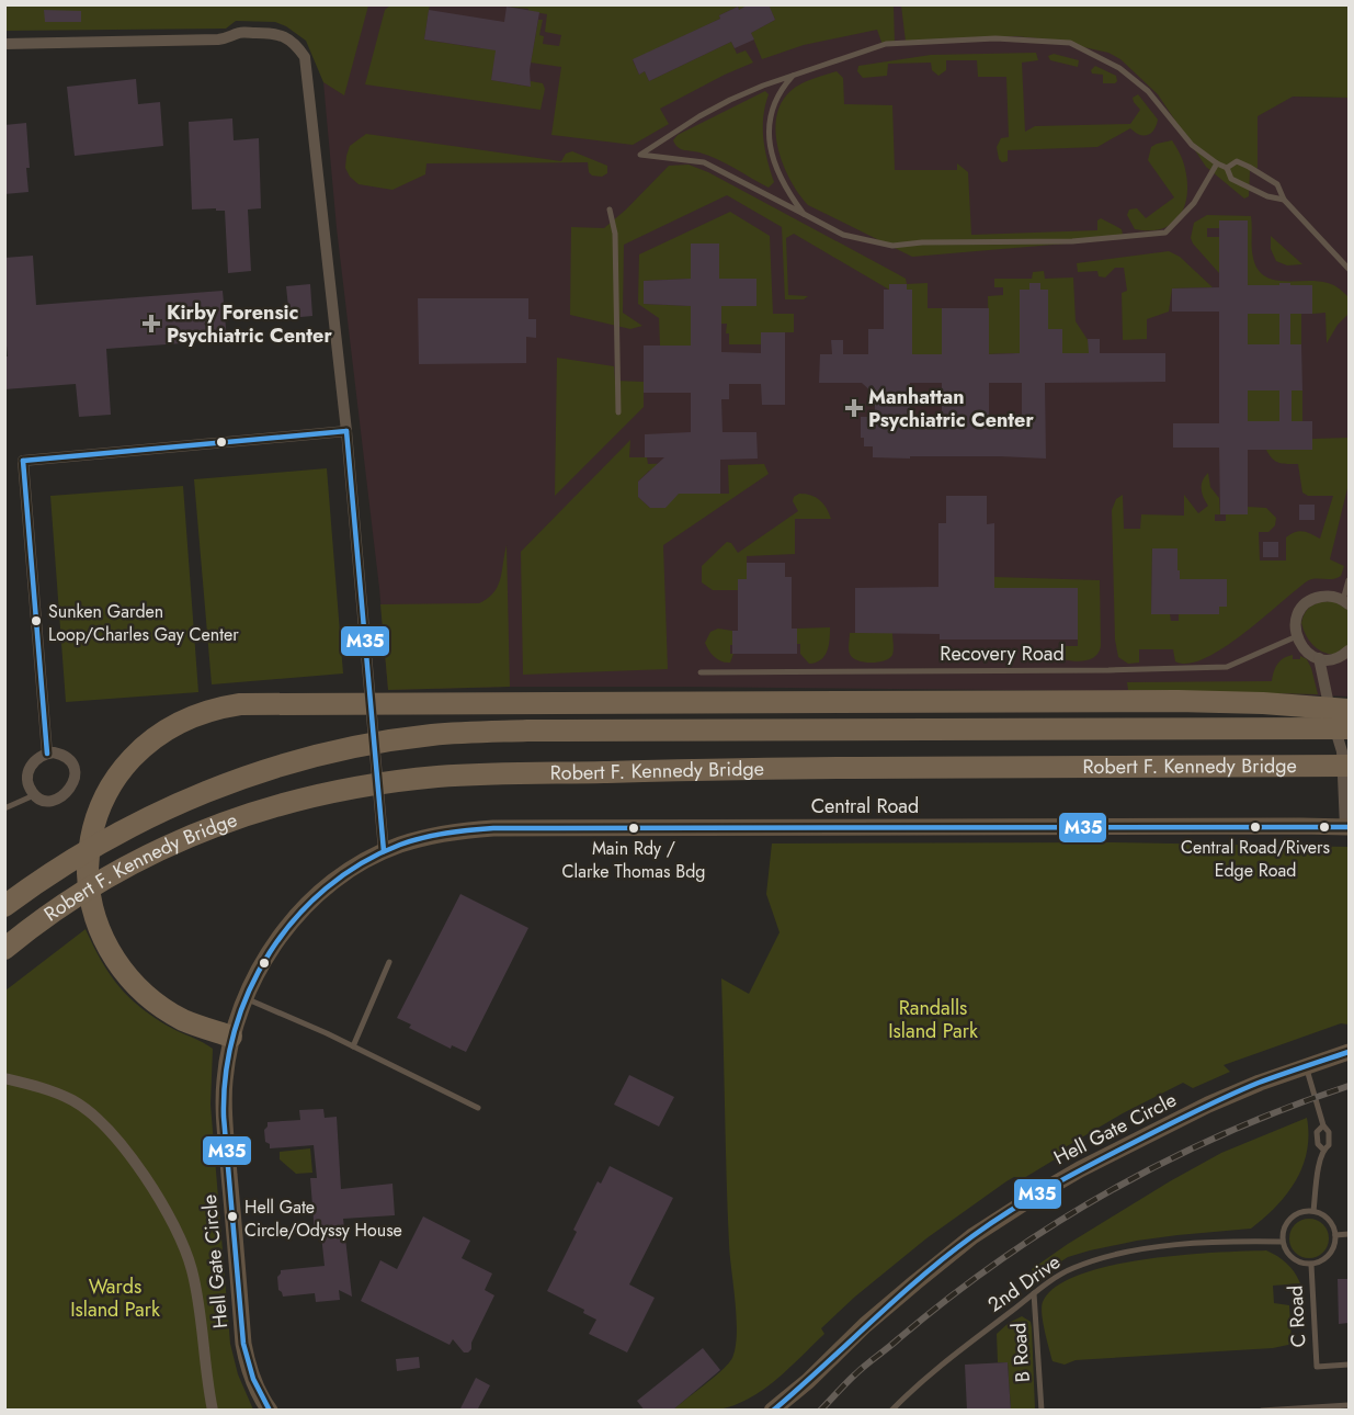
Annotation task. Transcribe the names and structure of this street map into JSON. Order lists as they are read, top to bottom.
{
  "streets": {
    "highway": ["Robert F. Kennedy Bridge"],
    "street": ["Central Road", "Hell Gate Circle"],
    "lane": [
      "Recovery Road",
      "2nd Drive",
      "C Road",
      "B Road"
    ]
  },
  "crossings": [
    ["Central Road", "Hell Gate Circle"],
    ["2nd Drive", "C Road"],
    ["2nd Drive", "B Road"]
  ],
  "parks": ["Randalls Island Park", "Wards Island Park"],
  "places": {
    "health": ["Kirby Forensic Psychiatric Center", "Manhattan Psychiatric Center"],
    "other": [
      "Sunken Garden Loop/Charles Gay Center",
      "Central Road/Rivers Edge Road",
      "Main Rdy / Clarke Thomas Bdg",
      "Hell Gate Circle/Odyssy House"
    ]
  },
  "lines": ["transit line M35"]
}
